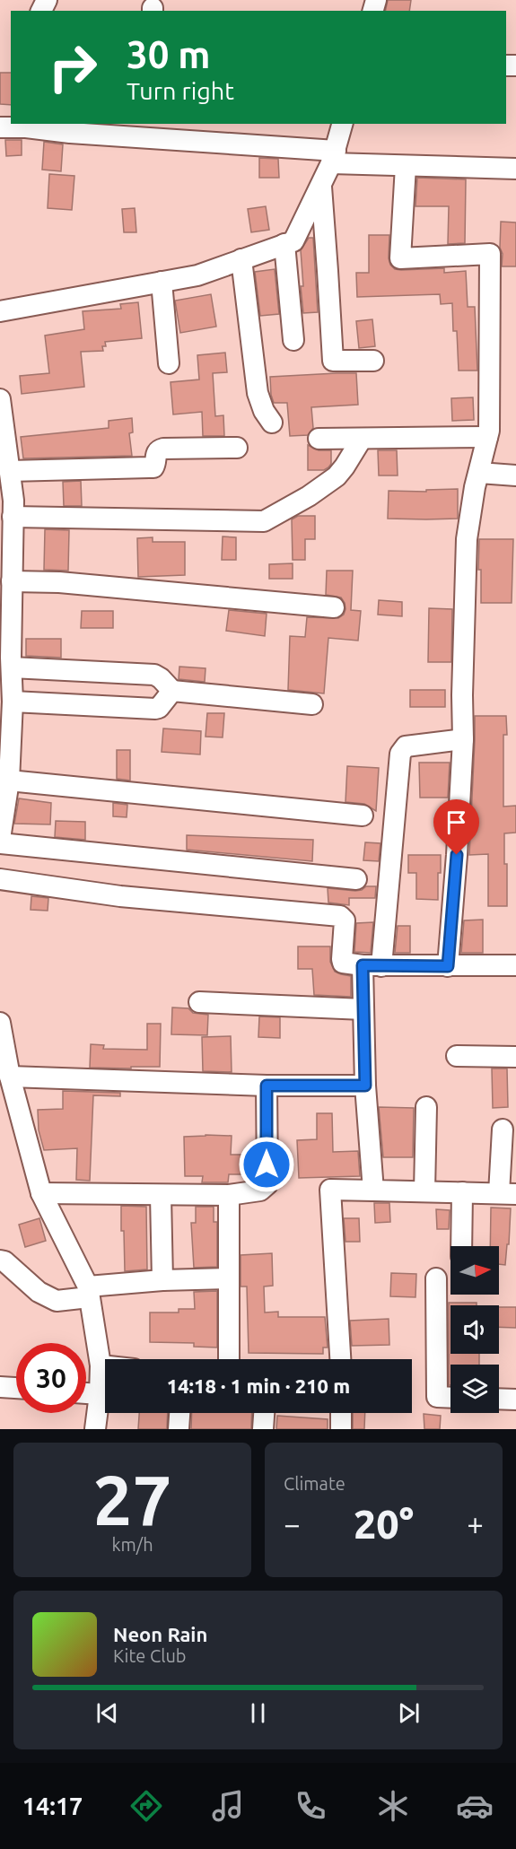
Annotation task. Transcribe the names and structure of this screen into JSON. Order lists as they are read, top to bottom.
{
  "north": "right",
  "page": {
    "turn": ["30 m", "Turn right"],
    "limit": "30",
    "trip": "14:18 · 1 min · 210 m",
    "tile": [
      ["27", "km/h"],
      "Climate"
    ],
    "heat": ["−", "20°", "+"],
    "song": ["Neon Rain", "Kite Club"],
    "tabs": "14:17"
  }
}
